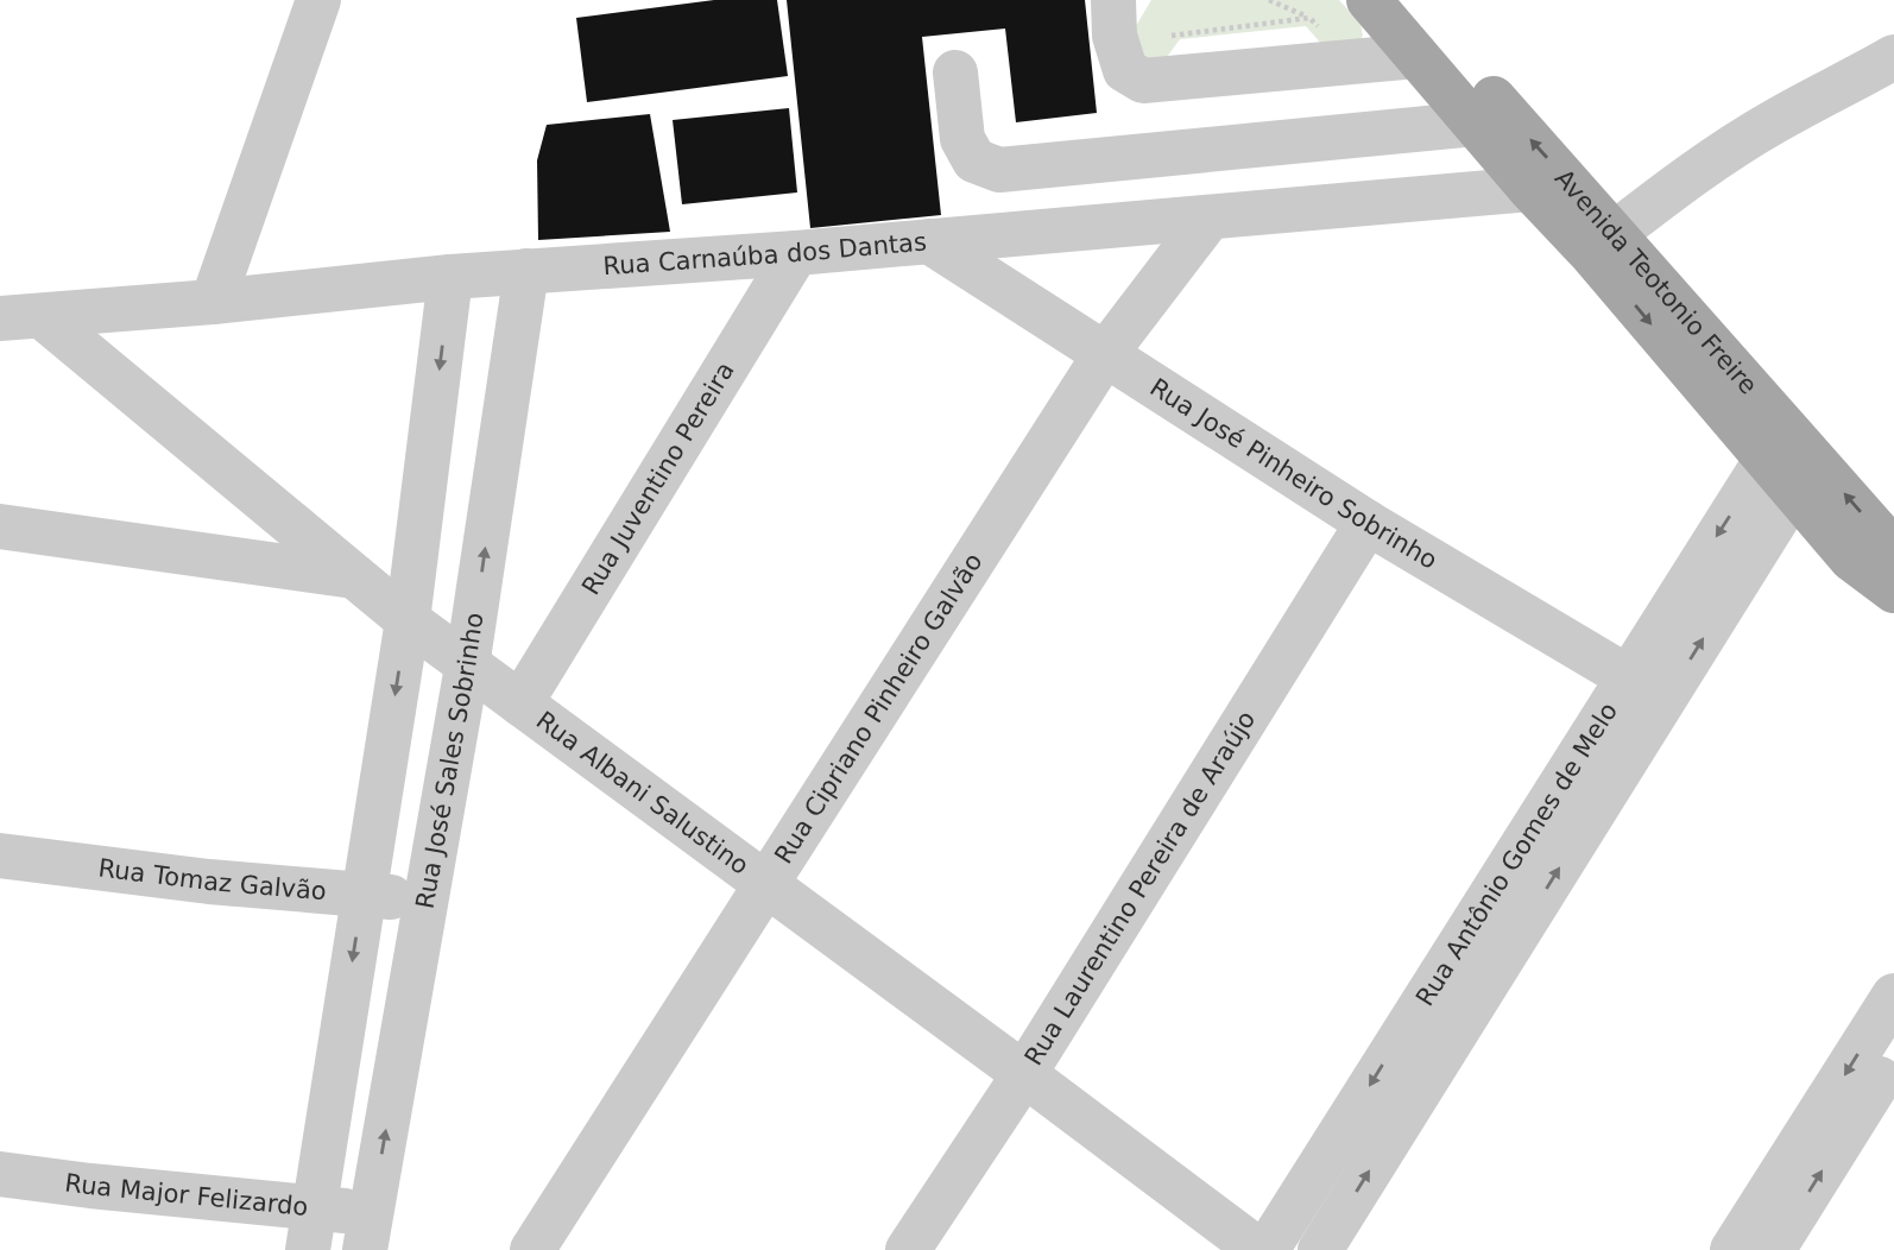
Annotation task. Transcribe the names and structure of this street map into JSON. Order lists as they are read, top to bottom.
{
  "streets": {
    "main road": ["Avenida Teotonio Freire"],
    "street": [
      "Rua Carnaúba dos Dantas",
      "Rua José Pinheiro Sobrinho",
      "Rua Juventino Pereira",
      "Rua Cipriano Pinheiro Galvão",
      "Rua José Sales Sobrinho",
      "Rua Albani Salustino",
      "Rua Antônio Gomes de Melo",
      "Rua Tomaz Galvão",
      "Rua Laurentino Pereira de Araújo",
      "Rua Major Felizardo"
    ]
  },
  "crossings": [
    ["Rua Carnaúba dos Dantas", "Avenida Teotonio Freire"],
    ["Rua Carnaúba dos Dantas", "Rua José Pinheiro Sobrinho"],
    ["Rua Carnaúba dos Dantas", "Rua Juventino Pereira"],
    ["Rua Carnaúba dos Dantas", "Rua Cipriano Pinheiro Galvão"],
    ["Rua Carnaúba dos Dantas", "Rua José Sales Sobrinho"],
    ["Rua Carnaúba dos Dantas", "Rua Albani Salustino"],
    ["Avenida Teotonio Freire", "Rua Antônio Gomes de Melo"],
    ["Rua José Pinheiro Sobrinho", "Rua Cipriano Pinheiro Galvão"],
    ["Rua José Pinheiro Sobrinho", "Rua Antônio Gomes de Melo"],
    ["Rua José Pinheiro Sobrinho", "Rua Laurentino Pereira de Araújo"],
    ["Rua Juventino Pereira", "Rua Albani Salustino"],
    ["Rua Cipriano Pinheiro Galvão", "Rua Albani Salustino"],
    ["Rua José Sales Sobrinho", "Rua Albani Salustino"],
    ["Rua José Sales Sobrinho", "Rua Tomaz Galvão"],
    ["Rua José Sales Sobrinho", "Rua Major Felizardo"],
    ["Rua Albani Salustino", "Rua Laurentino Pereira de Araújo"]
  ]
}
